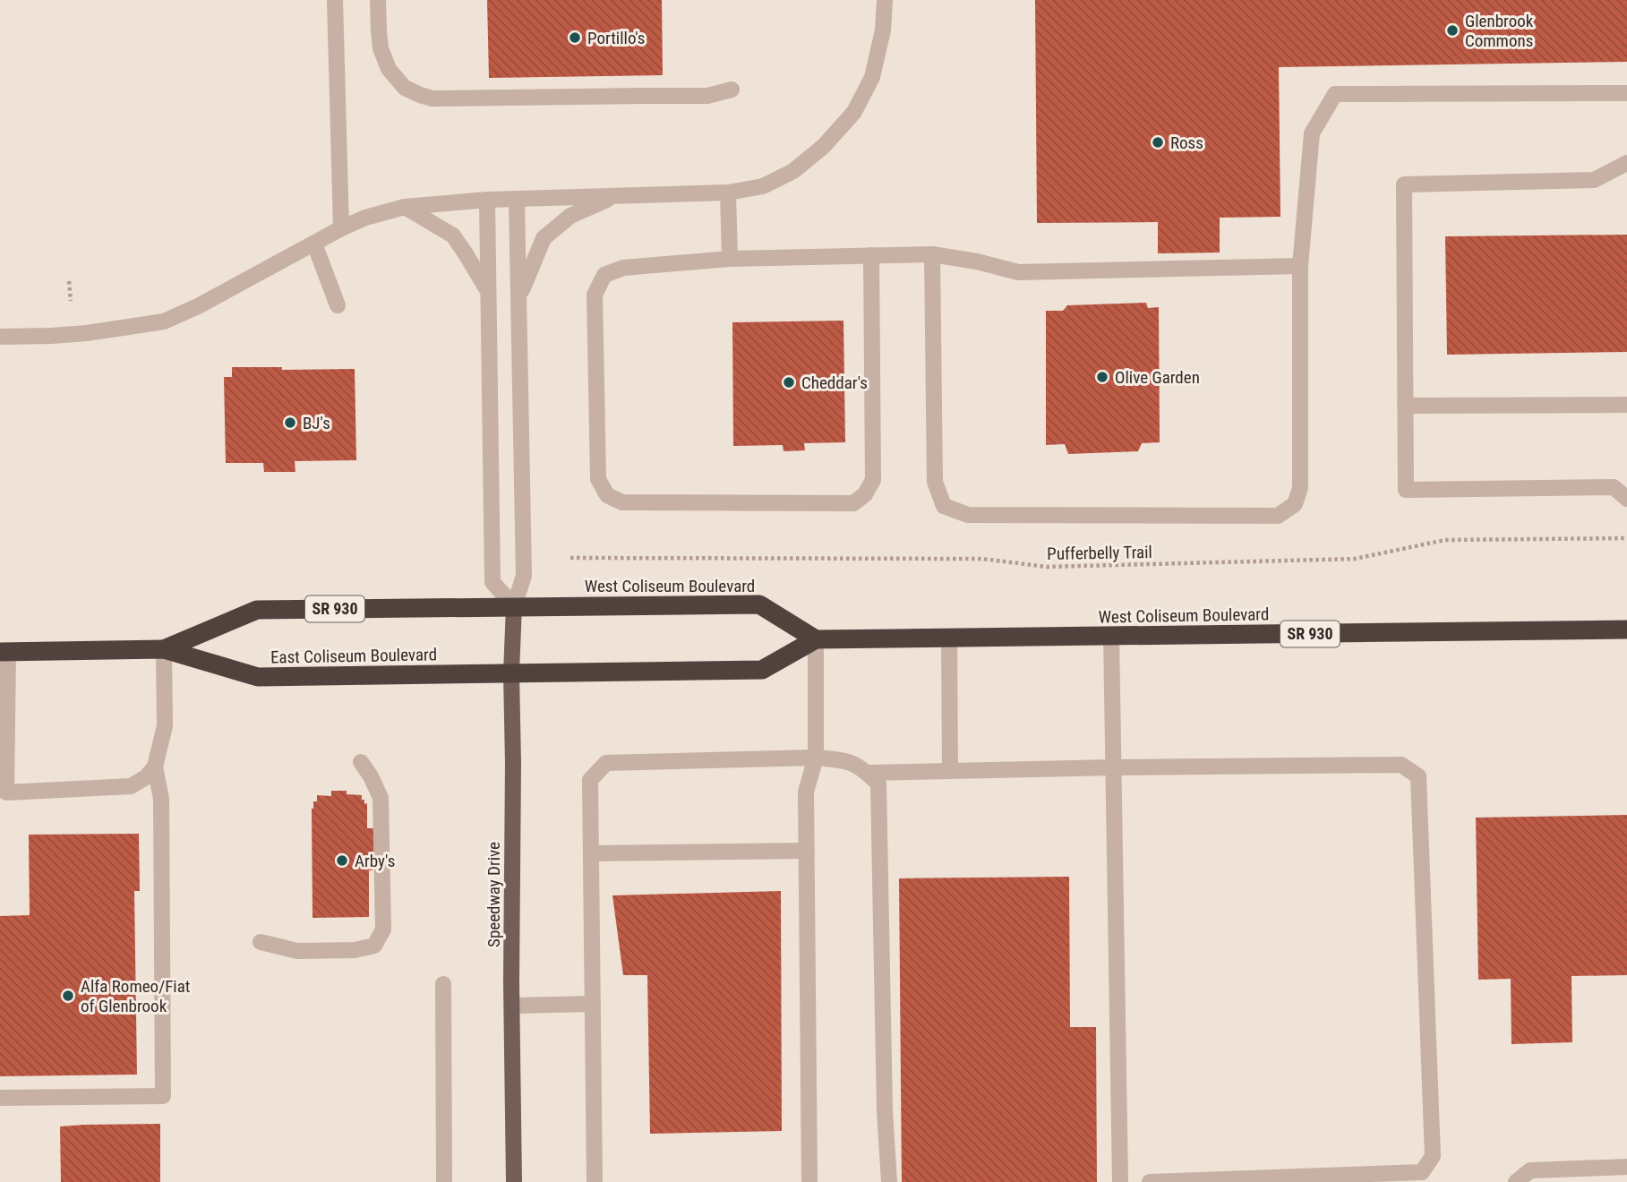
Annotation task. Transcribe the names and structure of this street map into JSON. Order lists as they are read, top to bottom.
{
  "streets": {
    "highway": ["West Coliseum Boulevard", "SR 930", "East Coliseum Boulevard"],
    "main road": ["Speedway Drive"],
    "path": ["Pufferbelly Trail"]
  },
  "crossings": [
    ["West Coliseum Boulevard", "East Coliseum Boulevard"],
    ["West Coliseum Boulevard", "Speedway Drive"],
    ["East Coliseum Boulevard", "Speedway Drive"]
  ],
  "places": [
    "Glenbrook Commons",
    "Portillo's",
    "Ross",
    "Olive Garden",
    "Cheddar's",
    "BJ's",
    "Arby's",
    "Alfa Romeo/Fiat of Glenbrook"
  ]
}
